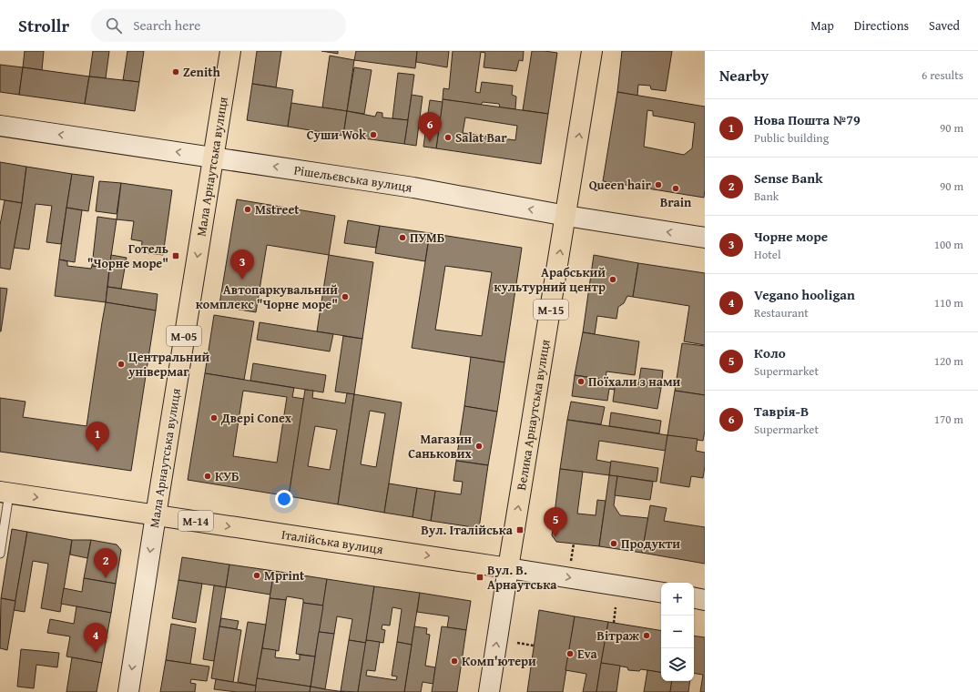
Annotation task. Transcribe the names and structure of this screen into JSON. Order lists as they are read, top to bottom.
{
  "streets": {
    "main road": [
      "Мала Арнаутська вулиця",
      "Рішельєвська вулиця",
      "М-15",
      "М-05",
      "Велика Арнаутська вулиця",
      "М-14",
      "Італійська вулиця"
    ]
  },
  "crossings": [
    ["Мала Арнаутська вулиця", "Рішельєвська вулиця"],
    ["Мала Арнаутська вулиця", "Італійська вулиця"],
    ["Рішельєвська вулиця", "Велика Арнаутська вулиця"],
    ["Велика Арнаутська вулиця", "Італійська вулиця"]
  ],
  "one_way": [
    "Мала Арнаутська вулиця",
    "Рішельєвська вулиця",
    "Велика Арнаутська вулиця",
    "Італійська вулиця"
  ],
  "places": {
    "other": [
      "Zenith",
      "Суши Wok",
      "Salat Bar",
      "Queen hair",
      "Brain",
      "Mstreet",
      "ПУМБ",
      "Арабський культурний центр",
      "Автопаркувальний комплекс \"Чорне море\"",
      "Центральний універмаг",
      "Поїхали з нами",
      "Двері Conex",
      "Магазин Санькових",
      "КУБ",
      "Продукти",
      "Mprint",
      "Вітраж",
      "Eva",
      "Комп'ютери"
    ],
    "transit": ["Готель \"Чорне море\"", "Вул. Італійська", "Вул. В. Арнаутська"]
  },
  "page": {
    "header": "Strollr",
    "search": "Search here",
    "nav": ["Map", "Directions", "Saved"],
    "heading": ["Nearby", "6 results"],
    "list": [
      {
        "mark": "1",
        "name": "Нова Пошта №79",
        "note": "Public building",
        "value": "90 m"
      },
      {
        "mark": "2",
        "name": "Sense Bank",
        "note": "Bank",
        "value": "90 m"
      },
      {
        "mark": "3",
        "name": "Чорне море",
        "note": "Hotel",
        "value": "100 m"
      },
      {
        "mark": "4",
        "name": "Vegano hooligan",
        "note": "Restaurant",
        "value": "110 m"
      },
      {
        "mark": "5",
        "name": "Коло",
        "note": "Supermarket",
        "value": "120 m"
      },
      {
        "mark": "6",
        "name": "Таврія-В",
        "note": "Supermarket",
        "value": "170 m"
      }
    ],
    "pins": [
      "6",
      "3",
      "1",
      "5",
      "2",
      "4"
    ],
    "map_buttons": ["+", "−"]
  }
}
